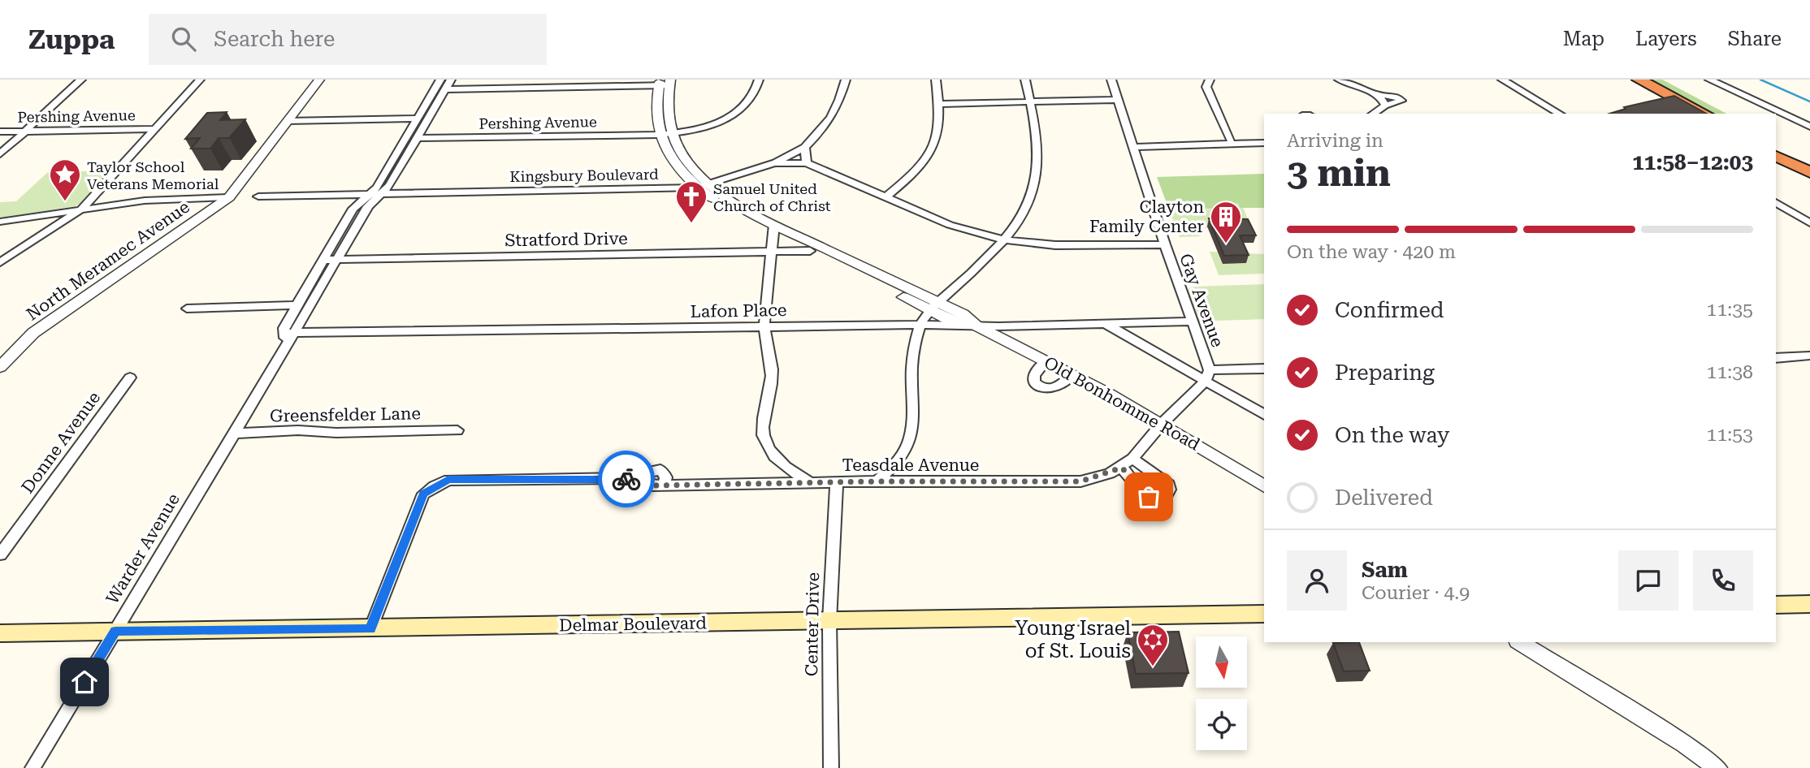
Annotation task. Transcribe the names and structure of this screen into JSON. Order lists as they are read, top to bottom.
{
  "streets": {
    "main road": ["Delmar Boulevard"],
    "street": [
      "Pershing Avenue",
      "Kingsbury Boulevard",
      "Stratford Drive",
      "North Meramec Avenue",
      "Gay Avenue",
      "Lafon Place",
      "Old Bonhomme Road",
      "Greensfelder Lane",
      "Donne Avenue",
      "Teasdale Avenue",
      "Warder Avenue",
      "Center Drive"
    ]
  },
  "crossings": [
    ["Kingsbury Boulevard", "Gay Avenue"],
    ["Gay Avenue", "Lafon Place"],
    ["Gay Avenue", "Teasdale Avenue"],
    ["Lafon Place", "Old Bonhomme Road"],
    ["Lafon Place", "Warder Avenue"],
    ["Old Bonhomme Road", "Teasdale Avenue"],
    ["Greensfelder Lane", "Warder Avenue"],
    ["Teasdale Avenue", "Delmar Boulevard"],
    ["Teasdale Avenue", "Center Drive"],
    ["Warder Avenue", "Delmar Boulevard"],
    ["Delmar Boulevard", "Center Drive"]
  ],
  "places": {
    "place": ["Taylor School Veterans Memorial"],
    "church": ["Samuel United Church of Christ"],
    "building": ["Clayton Family Center"],
    "synagogue": ["Young Israel of St. Louis"]
  },
  "north": "bottom",
  "page": {
    "header": "Zuppa",
    "search": "Search here",
    "nav": ["Map", "Layers", "Share"],
    "heading": ["3 min", "Arriving in", "11:58–12:03"],
    "panel": ["Sam", "Courier · 4.9"],
    "bar": "On the way · 420 m",
    "list": [
      ["Confirmed", "11:35"],
      ["Preparing", "11:38"],
      ["On the way", "11:53"],
      "Delivered"
    ]
  }
}
